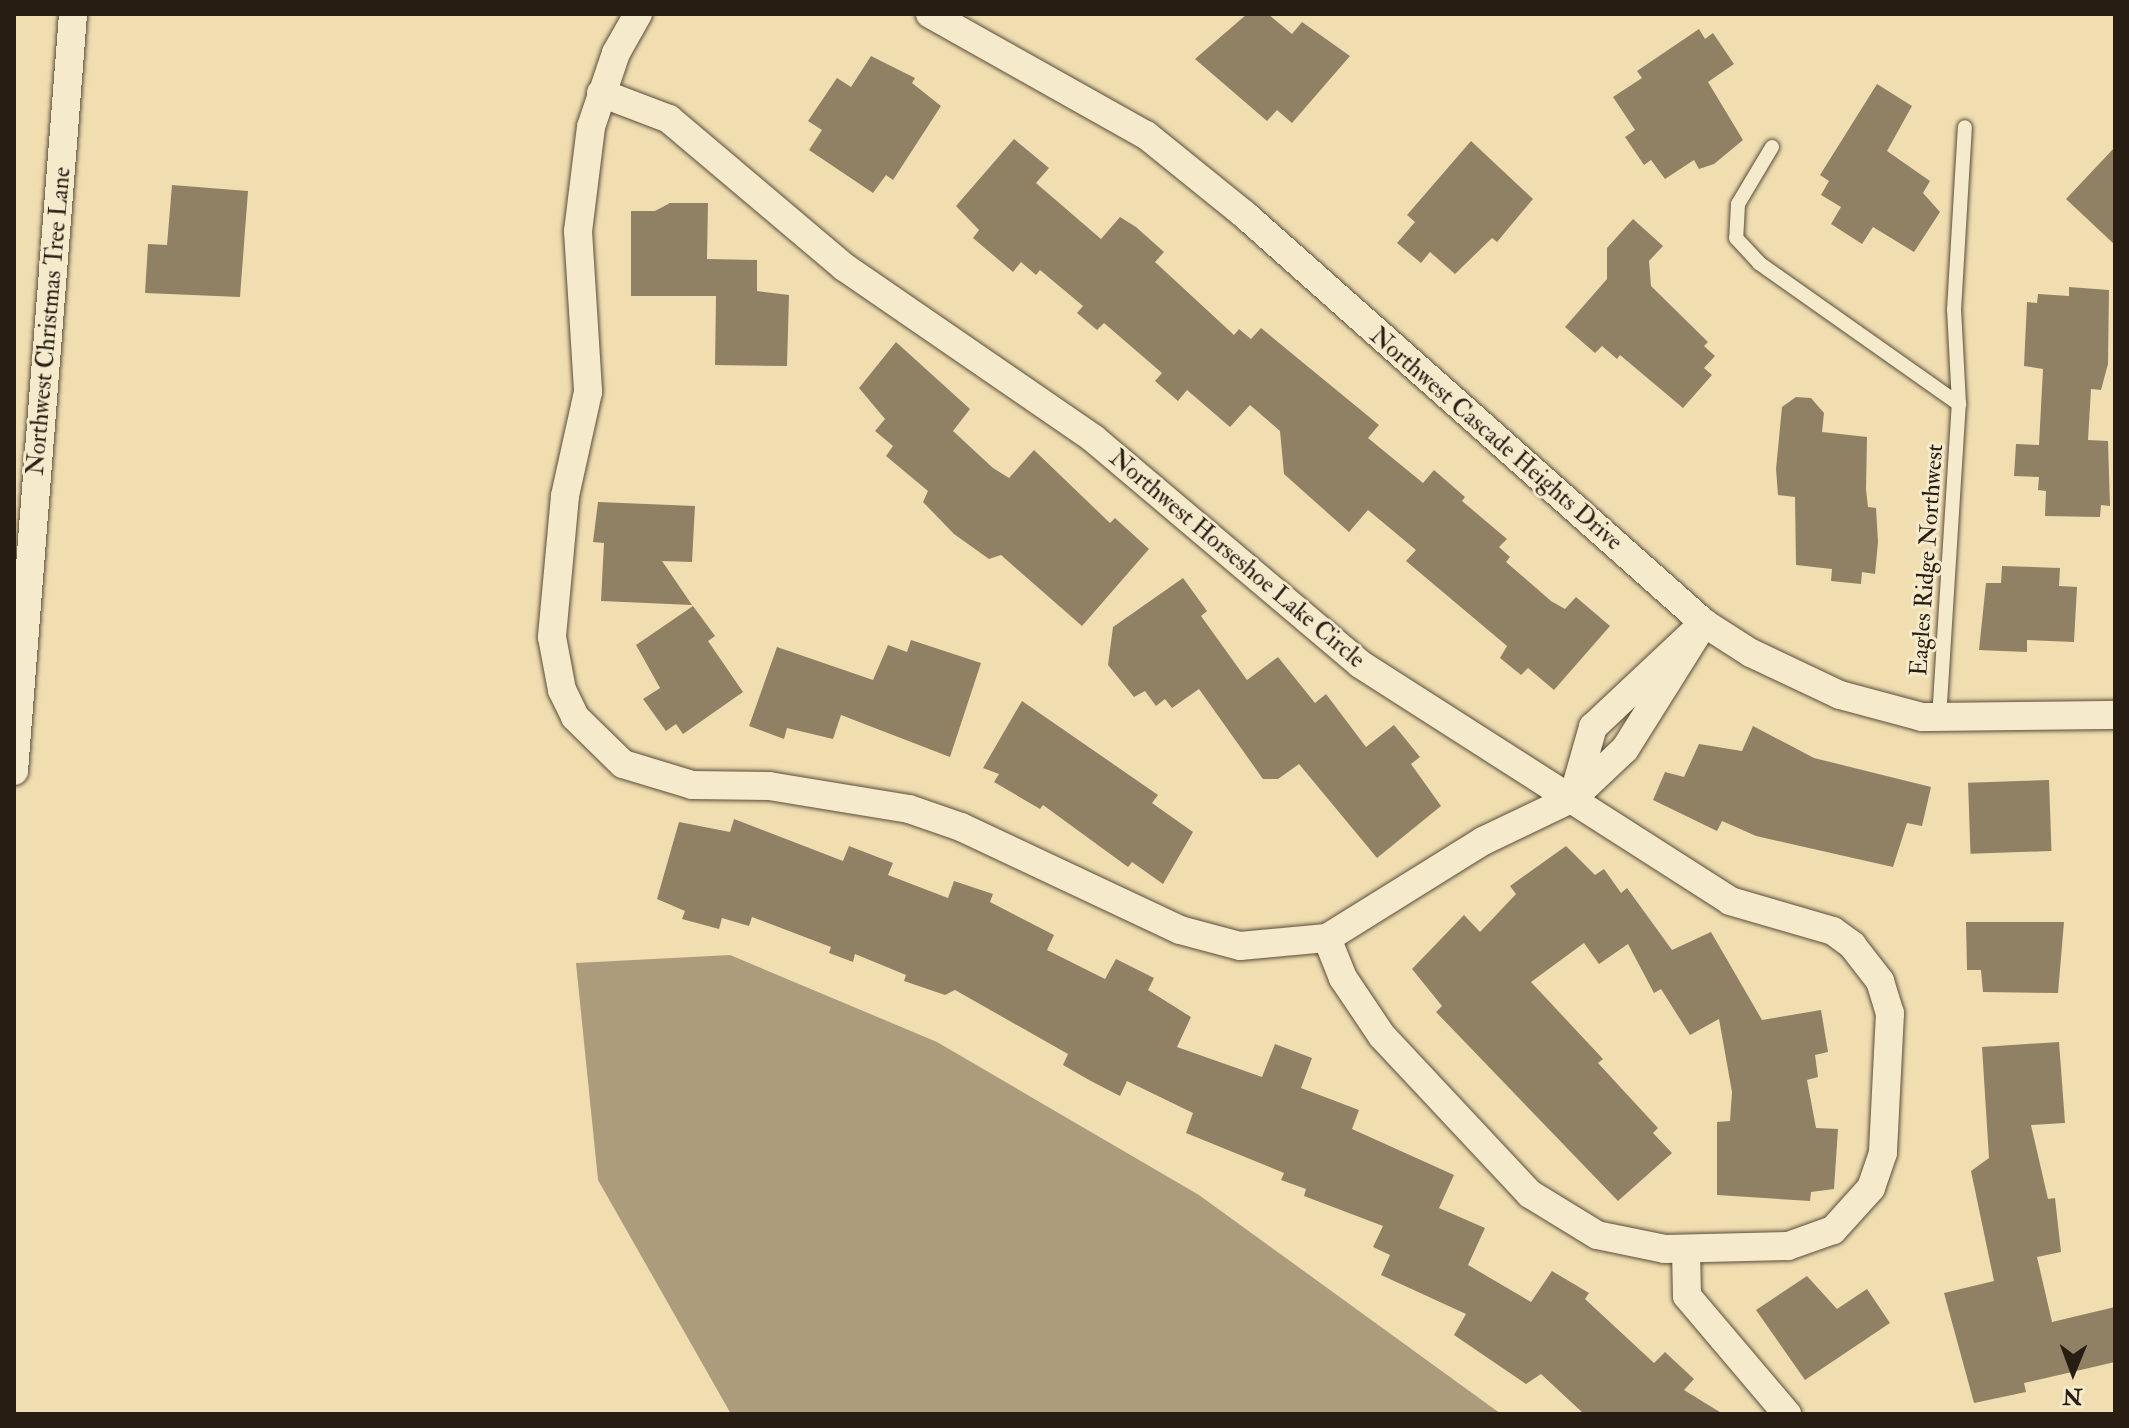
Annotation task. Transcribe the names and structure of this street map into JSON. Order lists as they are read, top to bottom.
{
  "streets": {
    "street": ["Northwest Christmas Tree Lane", "Northwest Cascade Heights Drive", "Northwest Horseshoe Lake Circle"],
    "lane": ["Eagles Ridge Northwest"]
  },
  "crossings": [
    ["Northwest Cascade Heights Drive", "Eagles Ridge Northwest"]
  ],
  "north": "bottom"
}
